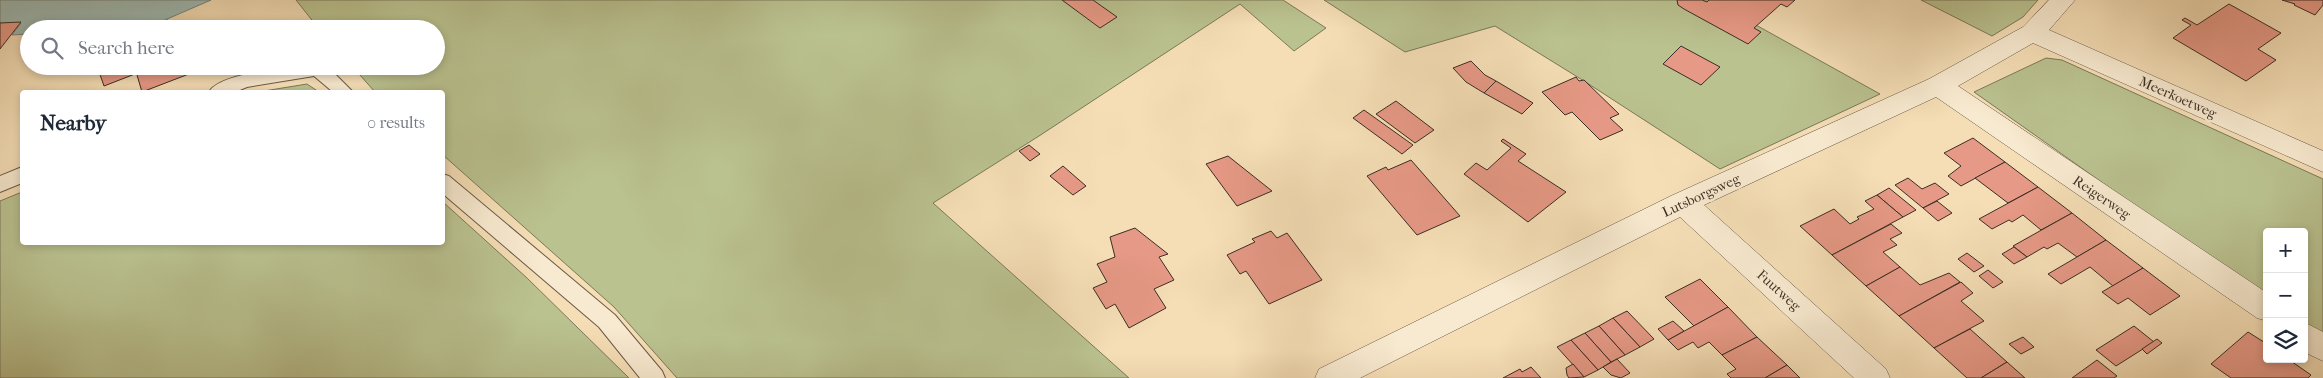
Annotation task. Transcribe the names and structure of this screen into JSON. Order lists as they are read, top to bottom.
{
  "streets": {
    "street": [
      "Meerkoetweg",
      "Lutsborgsweg",
      "Reigerweg",
      "Fuutweg"
    ]
  },
  "crossings": [
    ["Meerkoetweg", "Lutsborgsweg"],
    ["Lutsborgsweg", "Reigerweg"],
    ["Lutsborgsweg", "Fuutweg"]
  ],
  "page": {
    "search": "Search here",
    "heading": ["Nearby", "0 results"],
    "map_buttons": ["+", "−"]
  }
}
